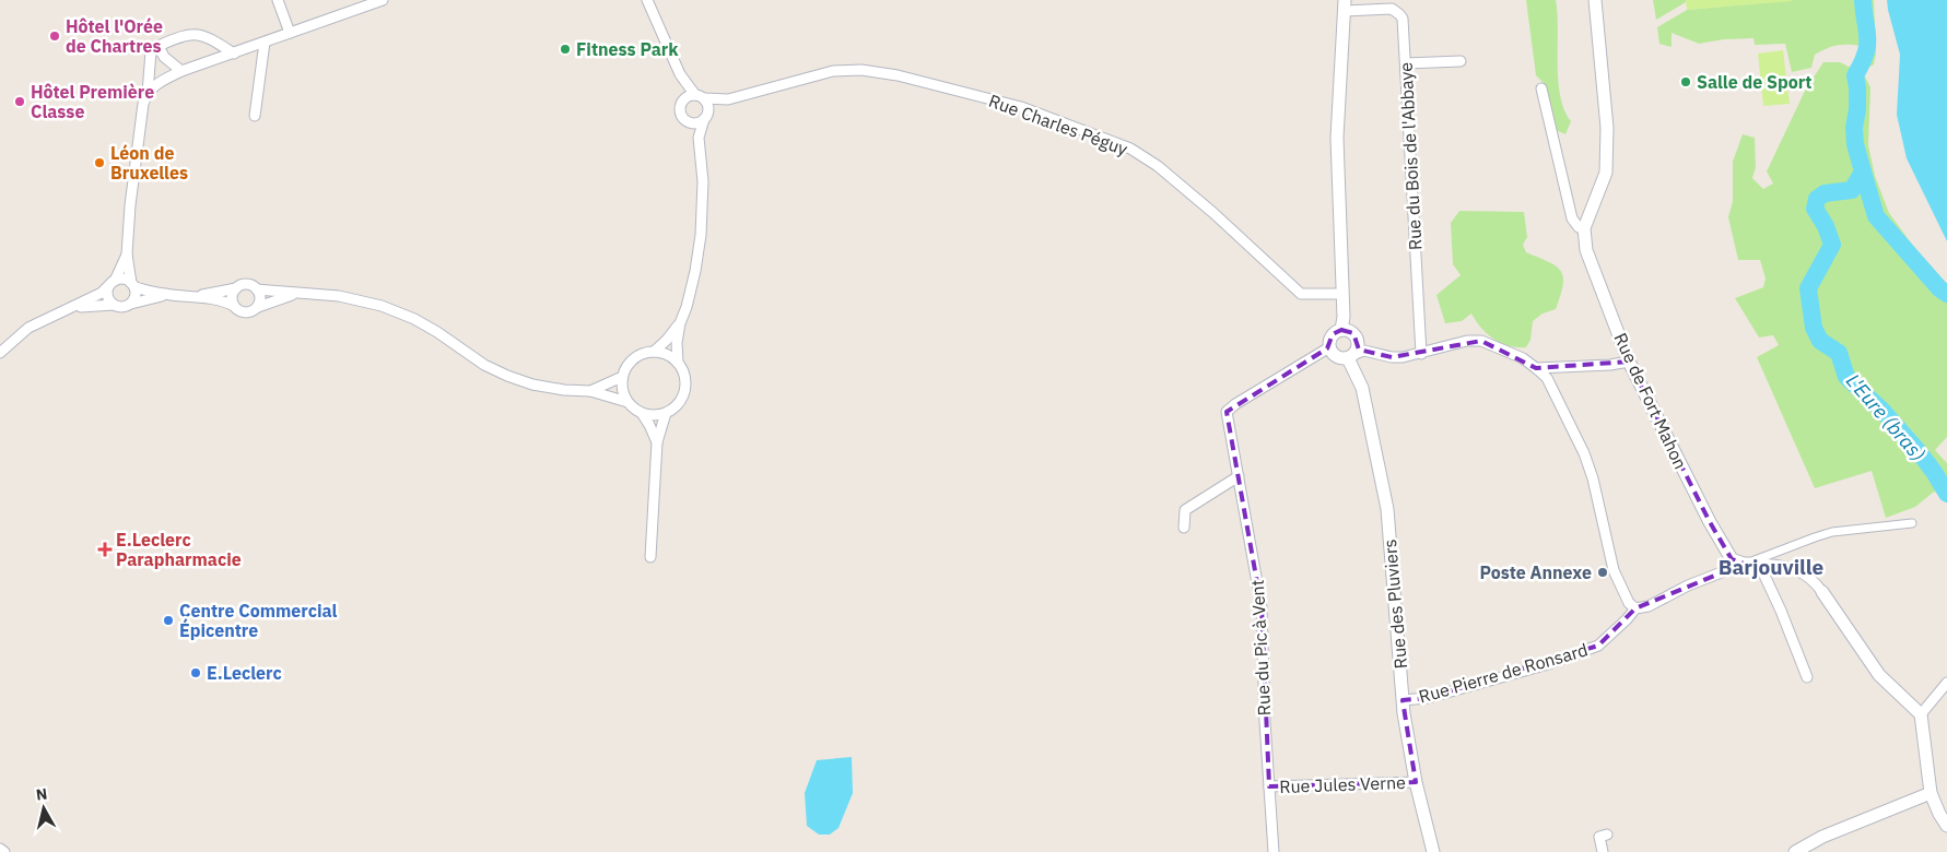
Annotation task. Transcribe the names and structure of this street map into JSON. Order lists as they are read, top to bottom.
{
  "streets": {
    "street": [
      "Rue Charles Péguy",
      "Rue du Bois de l'Abbaye",
      "Rue de Fort Mahon",
      "Rue des Pluviers",
      "Rue du Pic à Vent",
      "Rue Pierre de Ronsard",
      "Rue Jules Verne"
    ]
  },
  "crossings": [
    ["Rue de Fort Mahon", "Rue Pierre de Ronsard"],
    ["Rue des Pluviers", "Rue du Pic à Vent"],
    ["Rue des Pluviers", "Rue Pierre de Ronsard"],
    ["Rue des Pluviers", "Rue Jules Verne"],
    ["Rue du Pic à Vent", "Rue Jules Verne"]
  ],
  "districts": ["Barjouville"],
  "water": ["L'Eure (bras)"],
  "places": {
    "other": [
      "Hôtel l'Orée de Chartres",
      "Fitness Park",
      "Salle de Sport",
      "Hôtel Première Classe",
      "Léon de Bruxelles",
      "Poste Annexe",
      "Centre Commercial Épicentre",
      "E.Leclerc"
    ],
    "health": ["E.Leclerc Parapharmacie"]
  },
  "north": "top"
}
